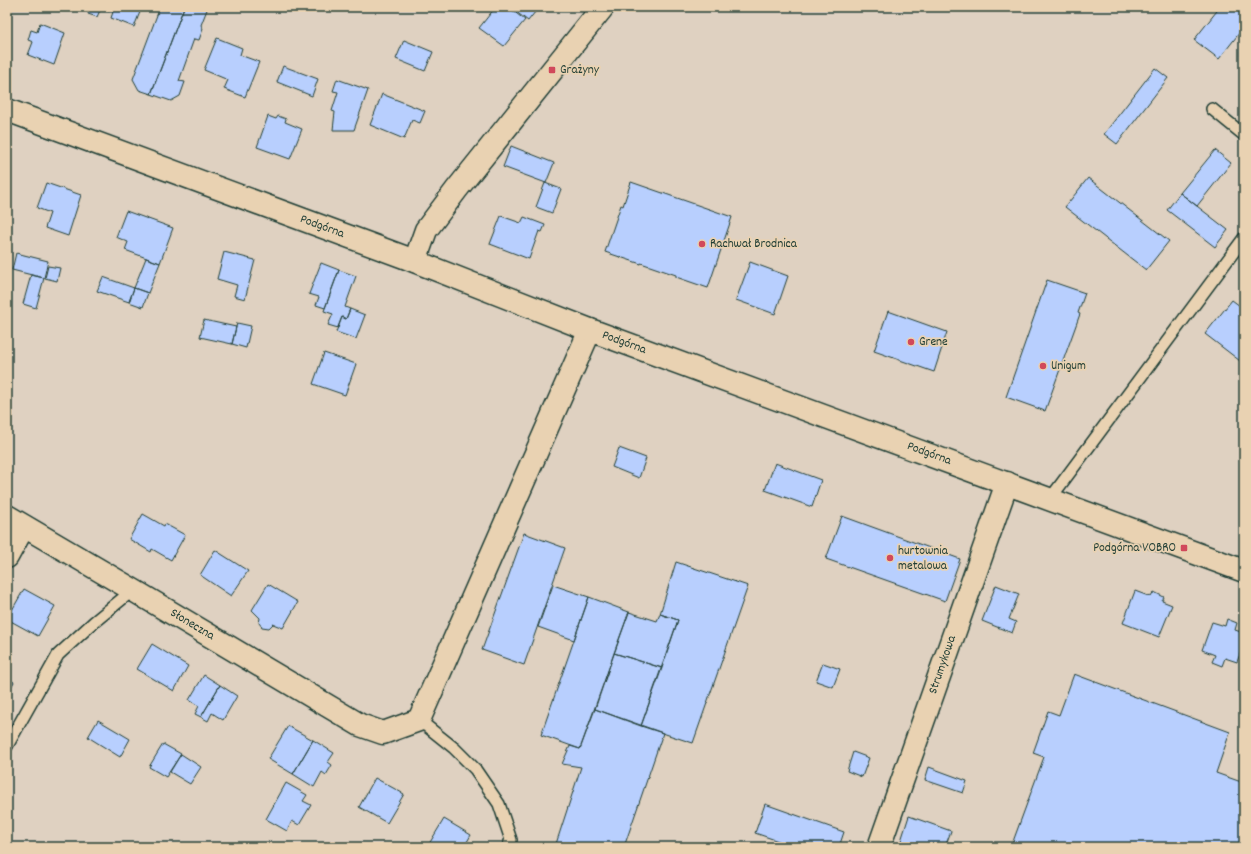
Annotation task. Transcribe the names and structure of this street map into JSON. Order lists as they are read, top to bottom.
{
  "streets": {
    "street": ["Podgórna", "Słoneczna", "Strumykowa"]
  },
  "crossings": [
    ["Podgórna", "Strumykowa"]
  ],
  "places": {
    "transit": ["Grażyny", "Podgórna VOBRO"],
    "other": [
      "Rachwał Brodnica",
      "Grene",
      "Unigum",
      "hurtownia metalowa"
    ]
  }
}
